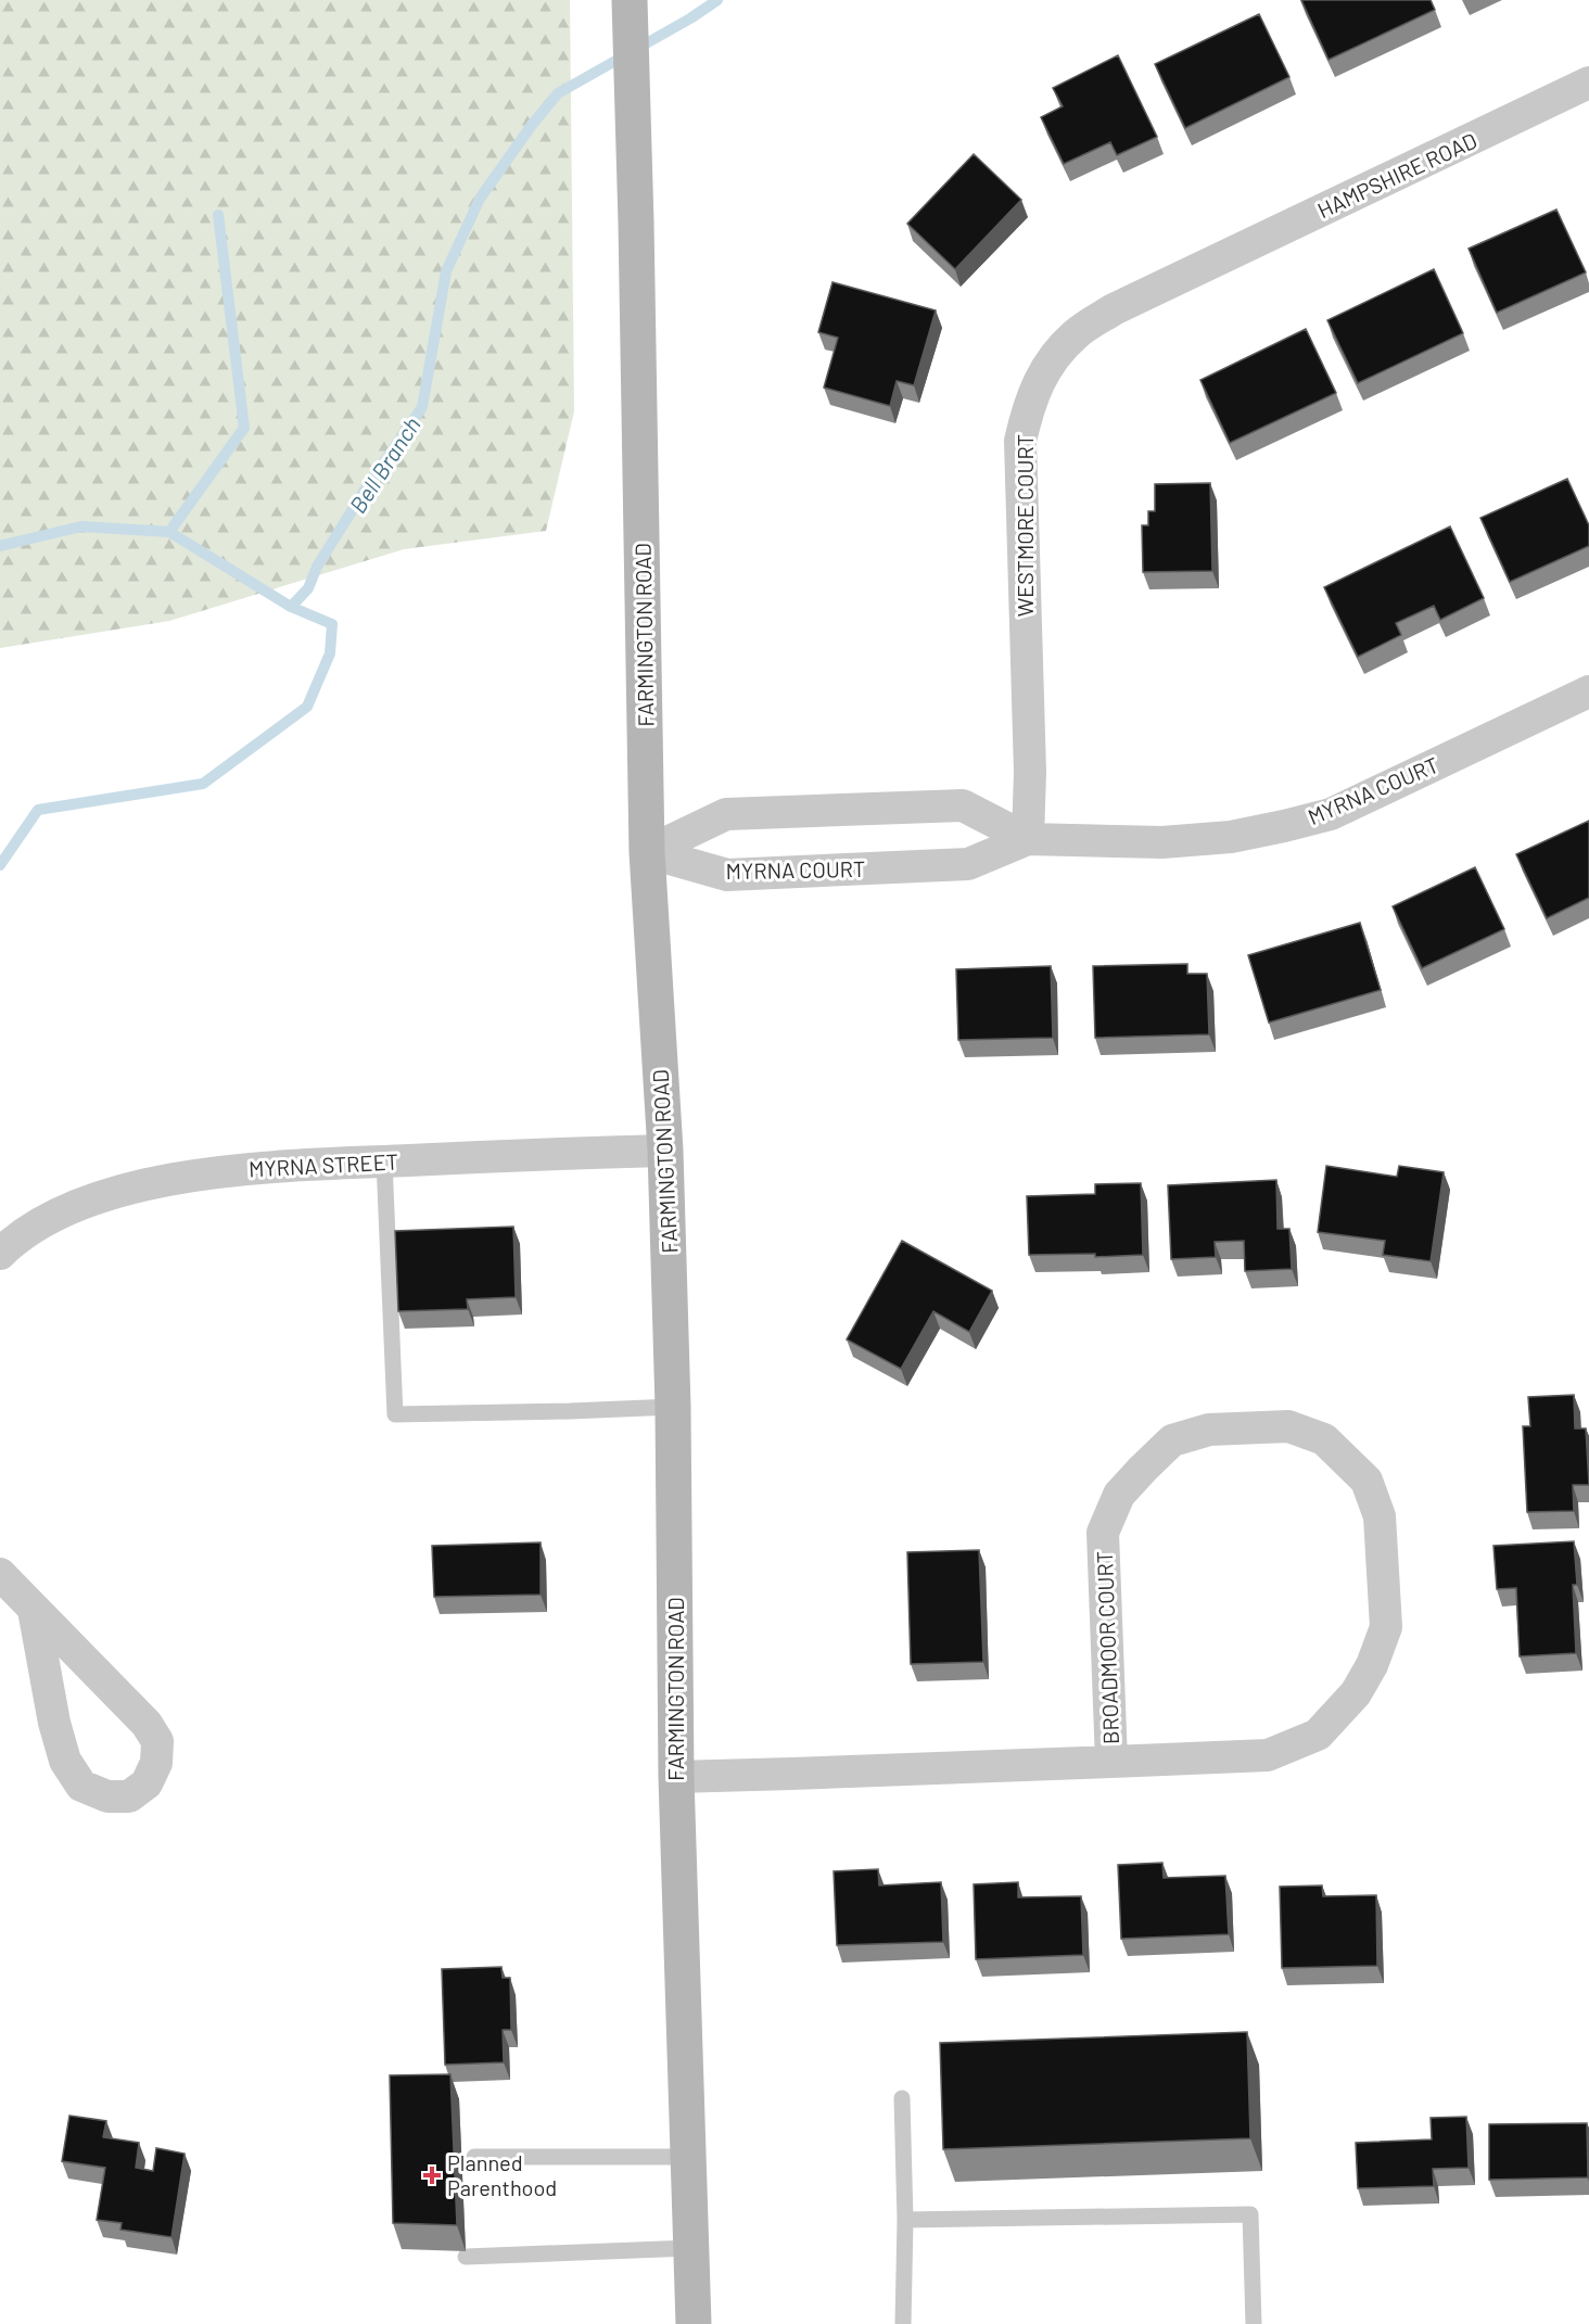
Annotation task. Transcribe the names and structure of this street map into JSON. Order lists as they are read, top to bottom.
{
  "streets": {
    "main road": ["FARMINGTON ROAD"],
    "street": [
      "HAMPSHIRE ROAD",
      "WESTMORE COURT",
      "MYRNA COURT",
      "MYRNA STREET",
      "BROADMOOR COURT"
    ]
  },
  "crossings": [
    ["HAMPSHIRE ROAD", "WESTMORE COURT"],
    ["WESTMORE COURT", "MYRNA COURT"],
    ["FARMINGTON ROAD", "MYRNA COURT"],
    ["FARMINGTON ROAD", "MYRNA STREET"],
    ["FARMINGTON ROAD", "BROADMOOR COURT"]
  ],
  "water": ["Bell Branch"],
  "places": {
    "health": ["Planned Parenthood"]
  }
}
